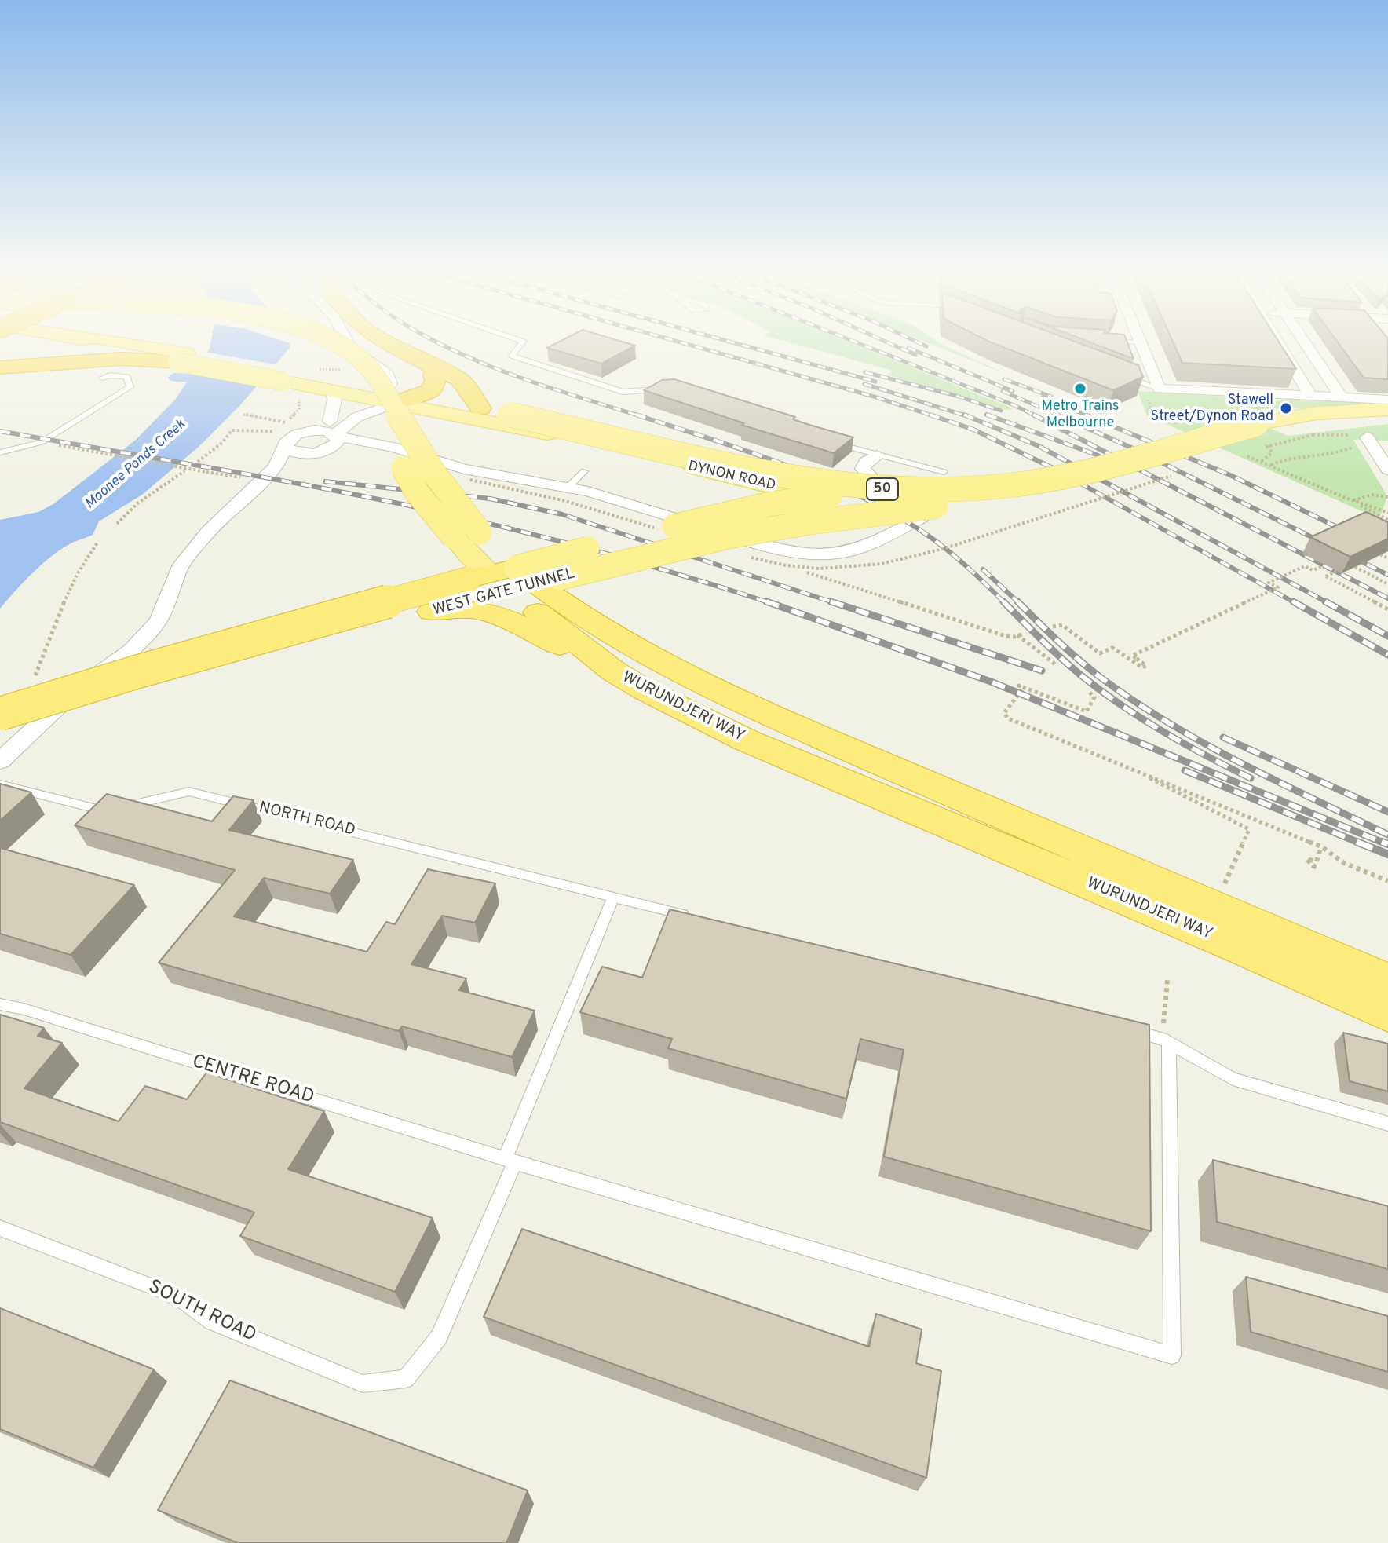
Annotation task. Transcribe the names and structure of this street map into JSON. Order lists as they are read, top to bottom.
{
  "streets": {
    "highway": ["WEST GATE TUNNEL", "WURUNDJERI WAY"],
    "main road": ["DYNON ROAD", "50"],
    "lane": ["NORTH ROAD", "CENTRE ROAD", "SOUTH ROAD"]
  },
  "crossings": [
    ["DYNON ROAD", "WEST GATE TUNNEL"],
    ["WEST GATE TUNNEL", "WURUNDJERI WAY"],
    ["CENTRE ROAD", "SOUTH ROAD"]
  ],
  "water": ["Moonee Ponds Creek"],
  "places": ["Metro Trains Melbourne", "Stawell Street/Dynon Road"]
}
